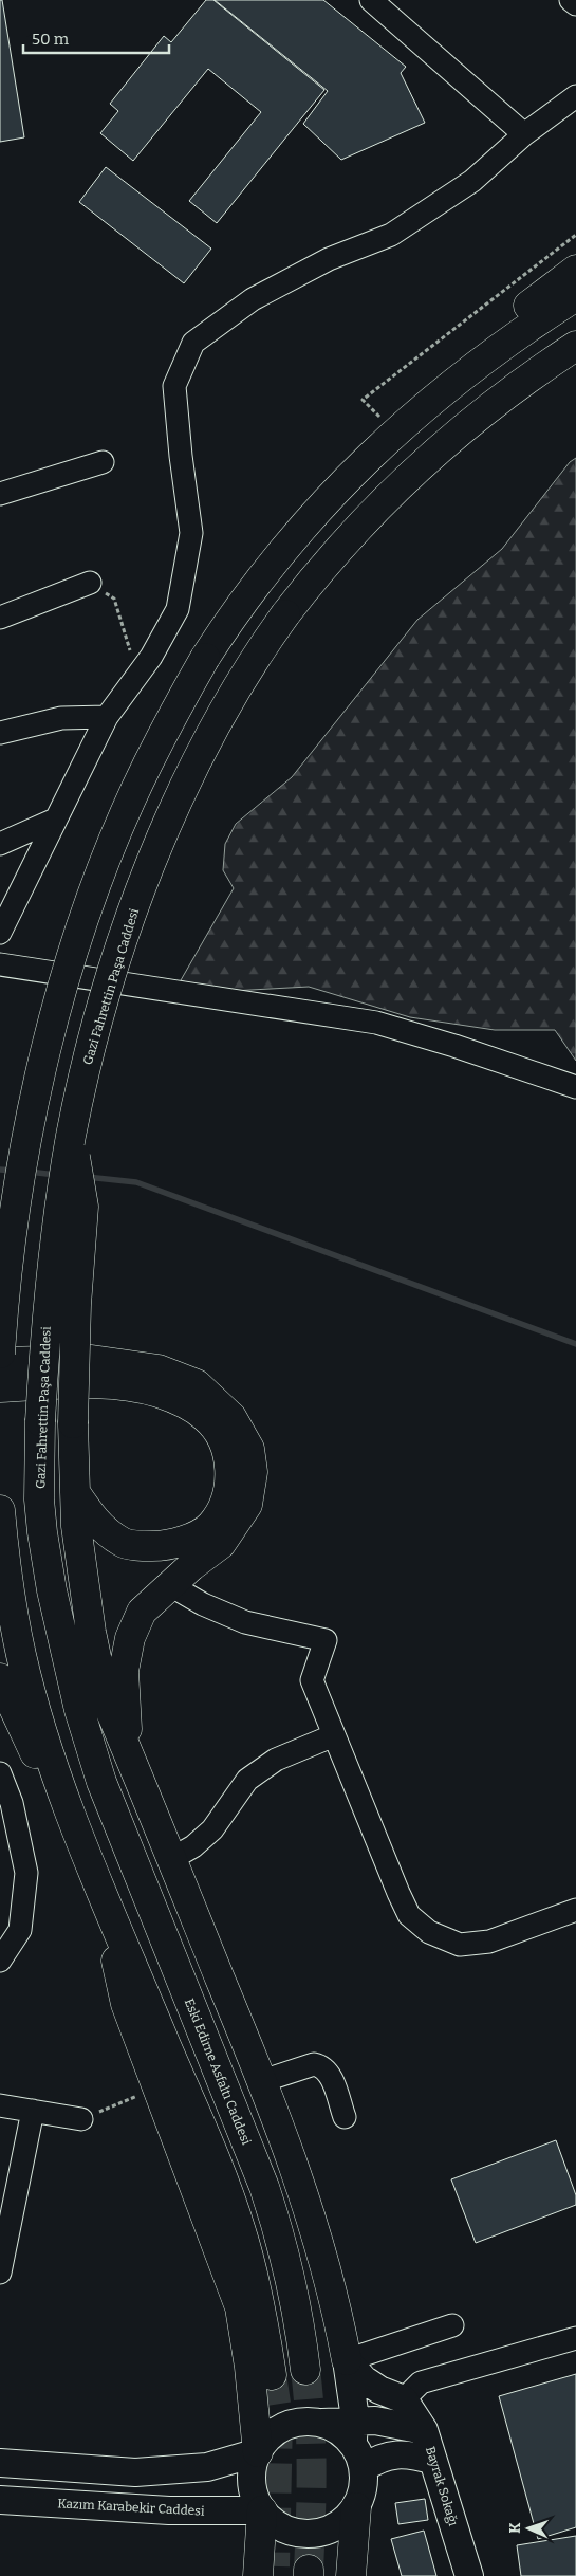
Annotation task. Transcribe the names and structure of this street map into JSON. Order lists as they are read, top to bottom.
{
  "streets": {
    "highway": ["Gazi Fahrettin Paşa Caddesi", "Eski Edirne Asfaltı Caddesi"],
    "main road": ["Bayrak Sokağı", "Kazım Karabekir Caddesi"]
  },
  "crossings": [
    ["Gazi Fahrettin Paşa Caddesi", "Eski Edirne Asfaltı Caddesi"]
  ],
  "scale_bar": "50 m",
  "north": "left"
}
